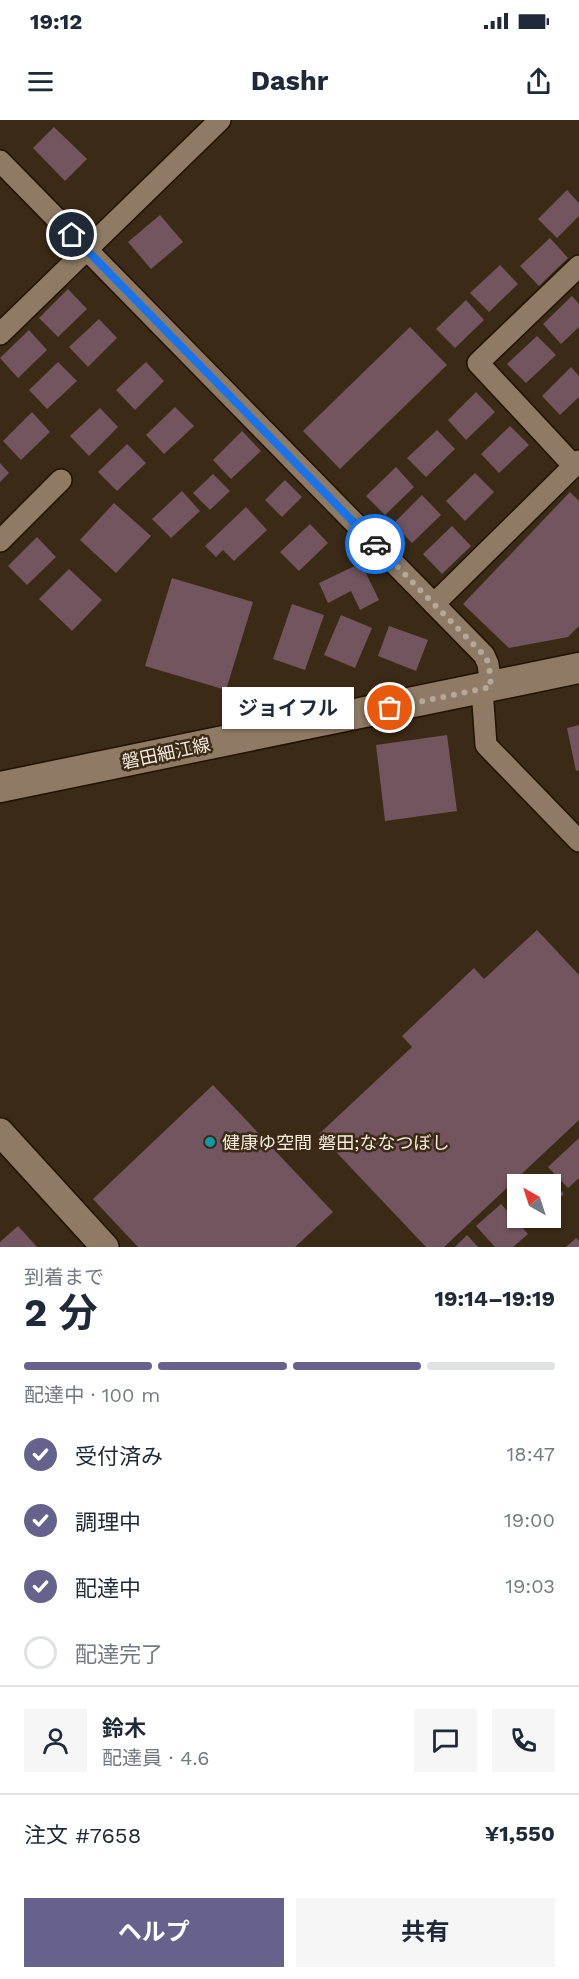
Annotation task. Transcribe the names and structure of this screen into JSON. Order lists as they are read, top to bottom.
{
  "streets": {
    "main road": ["磐田細江線"]
  },
  "places": ["ジョイフル", "健康ゆ空間 磐田;ななつぼし"],
  "north": "top left",
  "page": {
    "status": "19:12",
    "header": "Dashr",
    "bubble": "ジョイフル",
    "heading": ["2 分", "到着まで", "19:14–19:19"],
    "panel": [
      "鈴木",
      "配達員 · 4.6",
      "注文 #7658",
      "¥1,550"
    ],
    "bar": "配達中 · 100 m",
    "list": [
      ["受付済み", "18:47"],
      ["調理中", "19:00"],
      ["配達中", "19:03"],
      "配達完了"
    ],
    "buttons": ["ヘルプ", "共有"]
  }
}
